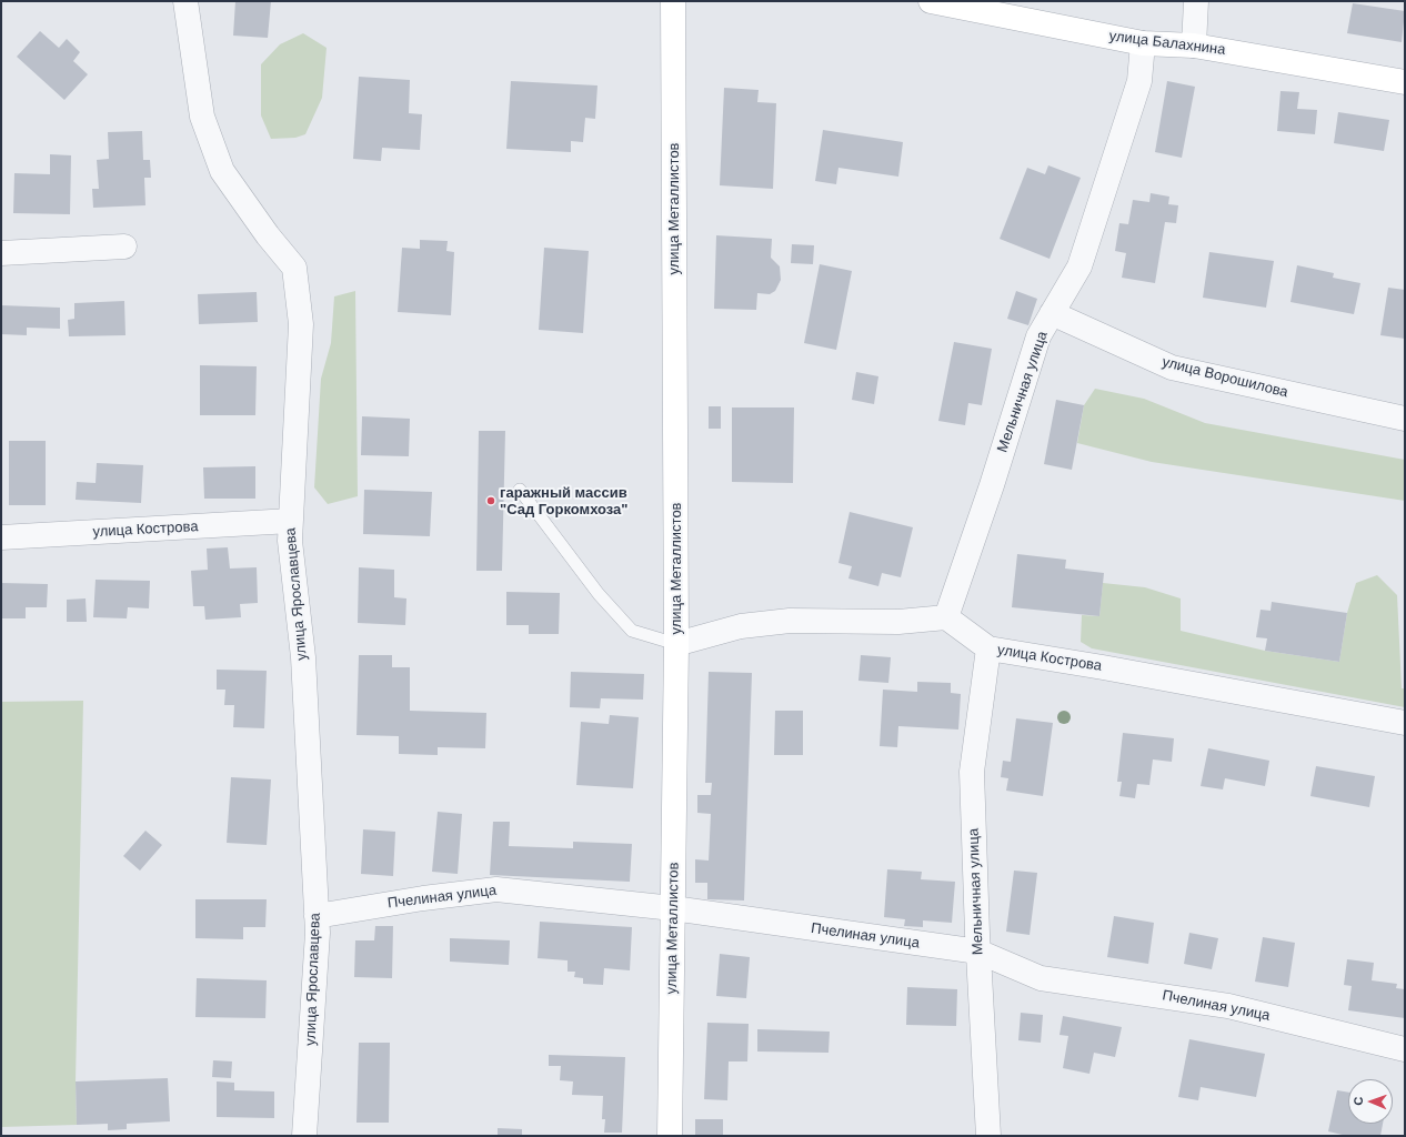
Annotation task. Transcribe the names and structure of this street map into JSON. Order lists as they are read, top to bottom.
{
  "streets": {
    "street": [
      "улица Балахнина",
      "улица Металлистов",
      "улица Ворошилова",
      "Мельничная улица",
      "улица Кострова",
      "улица Ярославцева",
      "Пчелиная улица"
    ]
  },
  "crossings": [
    ["улица Балахнина", "Мельничная улица"],
    ["улица Металлистов", "Пчелиная улица"],
    ["улица Ворошилова", "Мельничная улица"],
    ["Мельничная улица", "улица Кострова"],
    ["Мельничная улица", "Пчелиная улица"],
    ["улица Кострова", "улица Ярославцева"],
    ["улица Ярославцева", "Пчелиная улица"]
  ],
  "places": ["гаражный массив \"Сад Горкомхоза\""],
  "north": "left"
}
